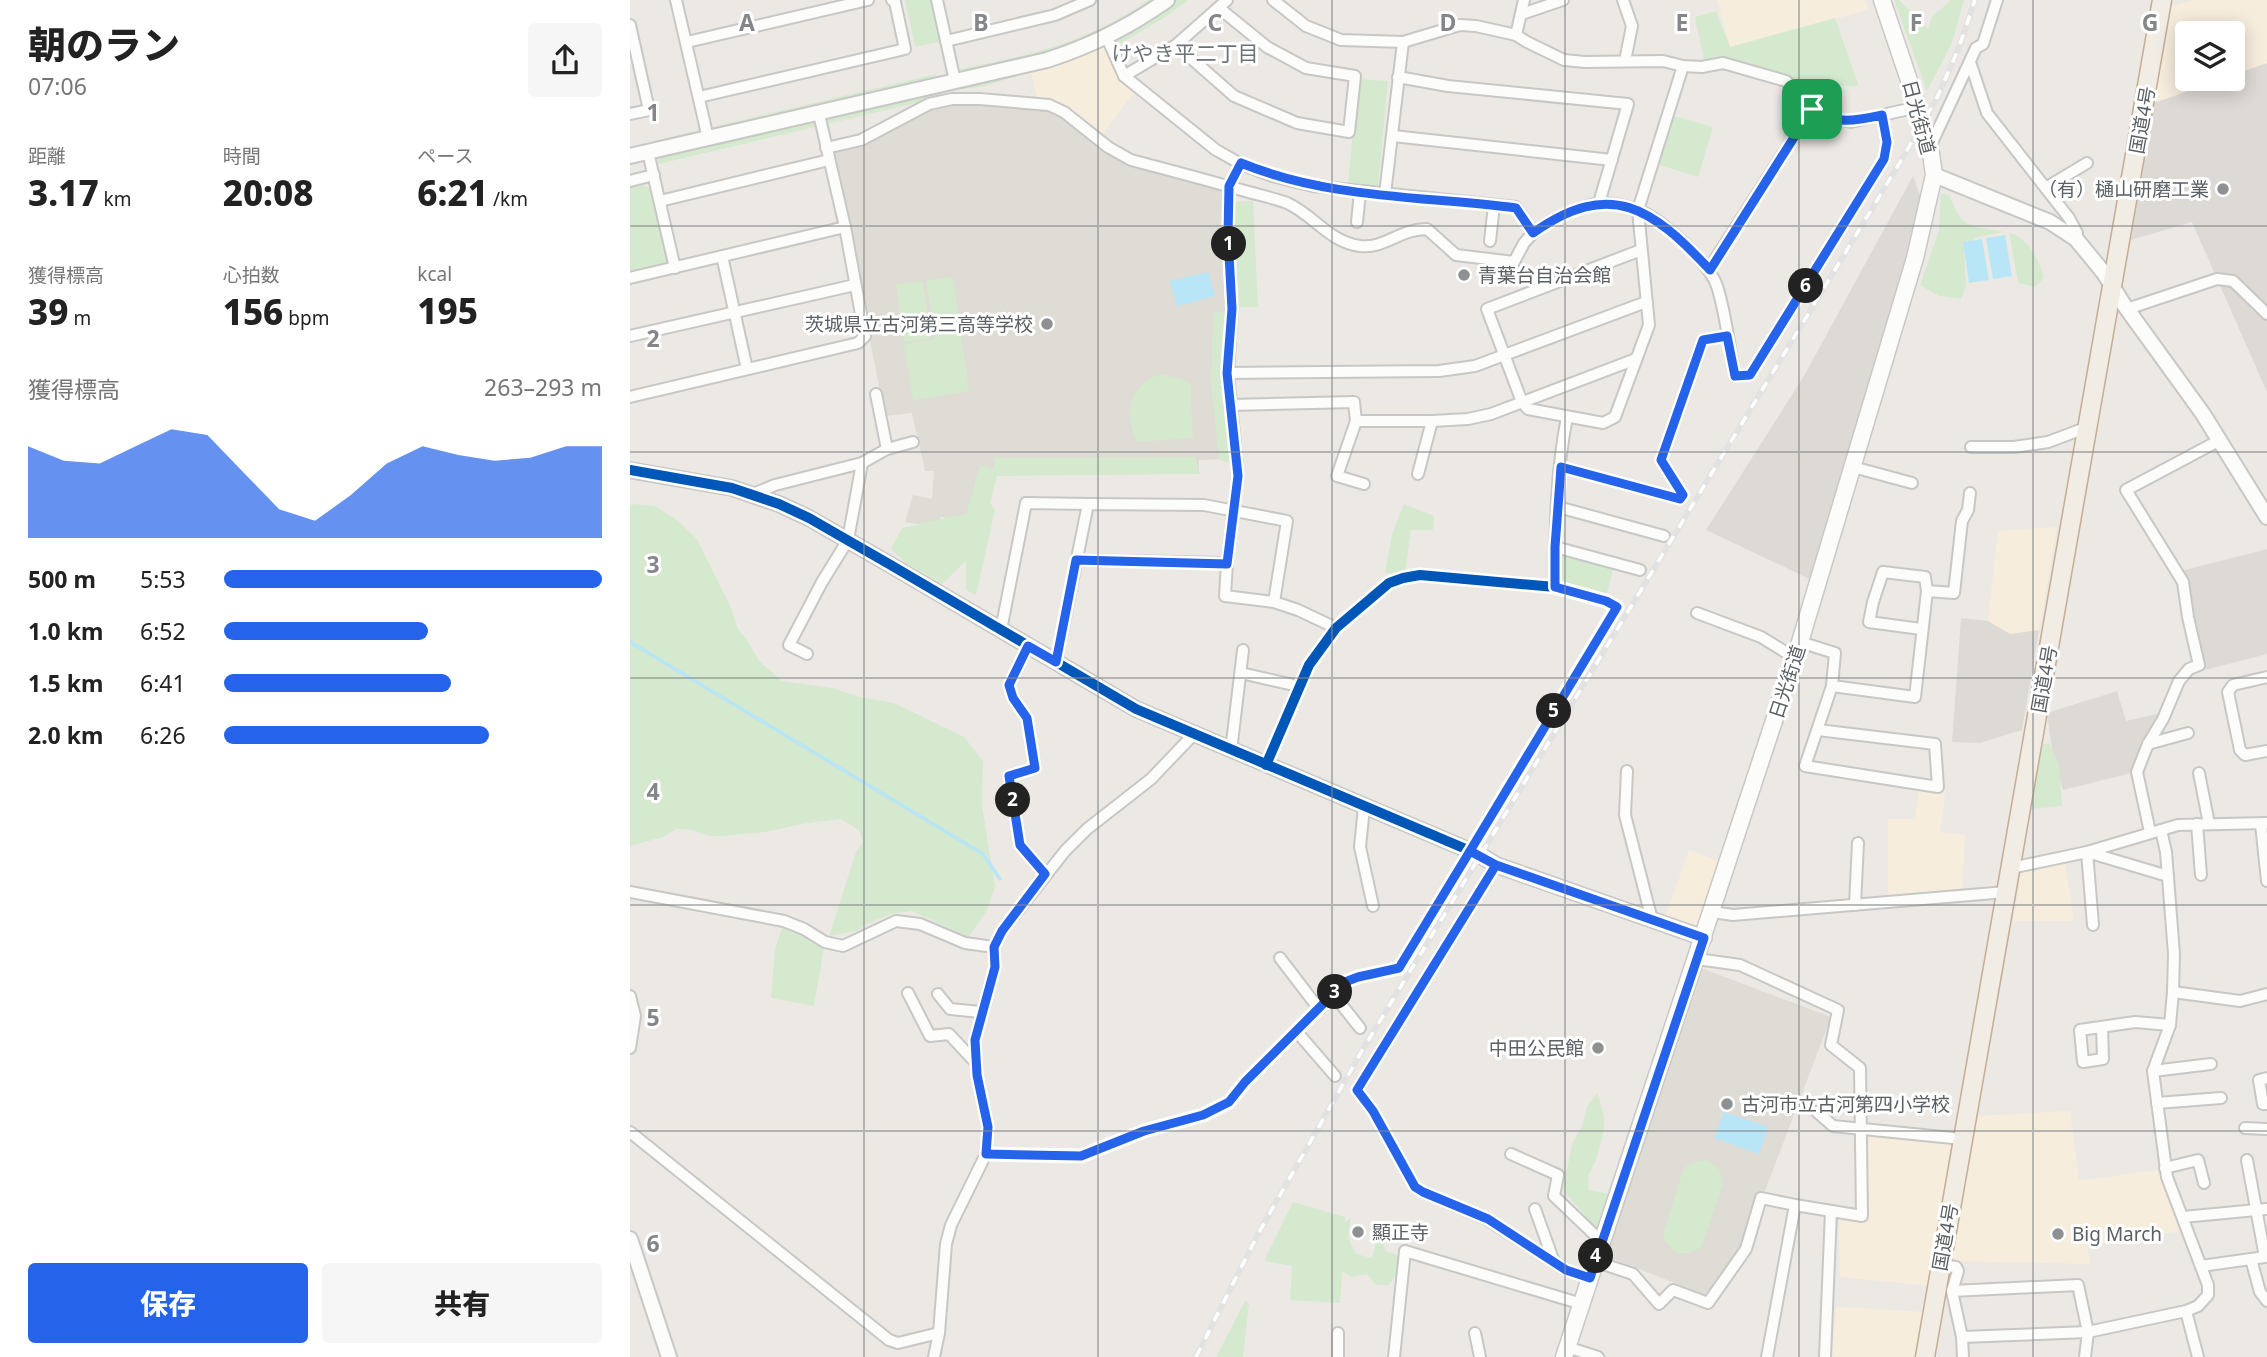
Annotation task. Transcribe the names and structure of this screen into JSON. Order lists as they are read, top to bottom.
{
  "streets": {
    "highway": ["国道4号"],
    "main road": ["日光街道"]
  },
  "districts": ["けやき平二丁目"],
  "places": [
    "（有）樋山研磨工業",
    "青葉台自治会館",
    "茨城県立古河第三高等学校",
    "中田公民館",
    "古河市立古河第四小学校",
    "顯正寺",
    "Big March"
  ],
  "page": {
    "heading": ["朝のラン", "07:06"],
    "stats": [
      ["距離", "3.17 km"],
      ["時間", "20:08"],
      ["ペース", "6:21 /km"],
      ["獲得標高", "39 m"],
      ["心拍数", "156 bpm"],
      ["kcal", "195"]
    ],
    "pins": [
      "1",
      "6",
      "5",
      "2",
      "3",
      "4"
    ],
    "chart": ["獲得標高", "263–293 m"],
    "list": [
      {
        "name": "500 m",
        "note": "5:53"
      },
      {
        "name": "1.0 km",
        "note": "6:52"
      },
      {
        "name": "1.5 km",
        "note": "6:41"
      },
      {
        "name": "2.0 km",
        "note": "6:26"
      }
    ],
    "buttons": ["保存", "共有"]
  },
  "grid": {
    "columns": [
      "A",
      "B",
      "C",
      "D",
      "E",
      "F",
      "G"
    ],
    "rows": [
      "1",
      "2",
      "3",
      "4",
      "5",
      "6"
    ]
  }
}
